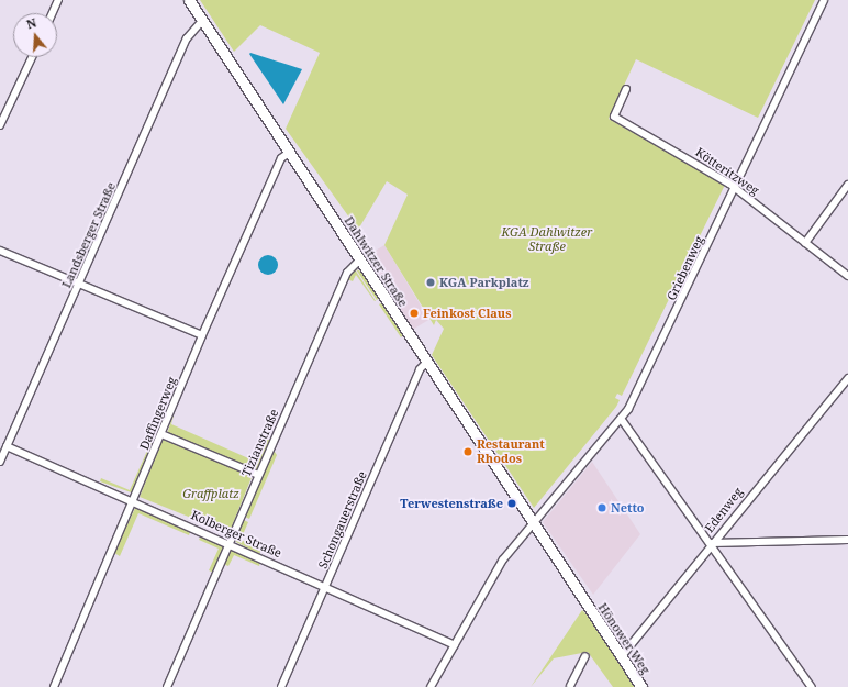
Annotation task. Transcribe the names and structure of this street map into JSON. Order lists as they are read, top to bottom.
{
  "streets": {
    "main road": ["Dahlwitzer Straße", "Hönower Weg"],
    "street": [
      "Kötteritzweg",
      "Landsberger Straße",
      "Griebenweg",
      "Daffingerweg",
      "Tizianstraße",
      "Edenweg",
      "Schongauerstraße",
      "Kolberger Straße"
    ]
  },
  "crossings": [
    ["Kötteritzweg", "Griebenweg"],
    ["Landsberger Straße", "Dahlwitzer Straße"],
    ["Landsberger Straße", "Kolberger Straße"],
    ["Dahlwitzer Straße", "Griebenweg"],
    ["Dahlwitzer Straße", "Daffingerweg"],
    ["Dahlwitzer Straße", "Tizianstraße"],
    ["Dahlwitzer Straße", "Schongauerstraße"],
    ["Dahlwitzer Straße", "Hönower Weg"],
    ["Daffingerweg", "Kolberger Straße"],
    ["Tizianstraße", "Kolberger Straße"],
    ["Edenweg", "Hönower Weg"],
    ["Schongauerstraße", "Kolberger Straße"]
  ],
  "parks": ["KGA Dahlwitzer Straße", "Graffplatz"],
  "places": [
    "KGA Parkplatz",
    "Feinkost Claus",
    "Restaurant Rhodos",
    "Terwestenstraße",
    "Netto"
  ],
  "north": "top"
}
